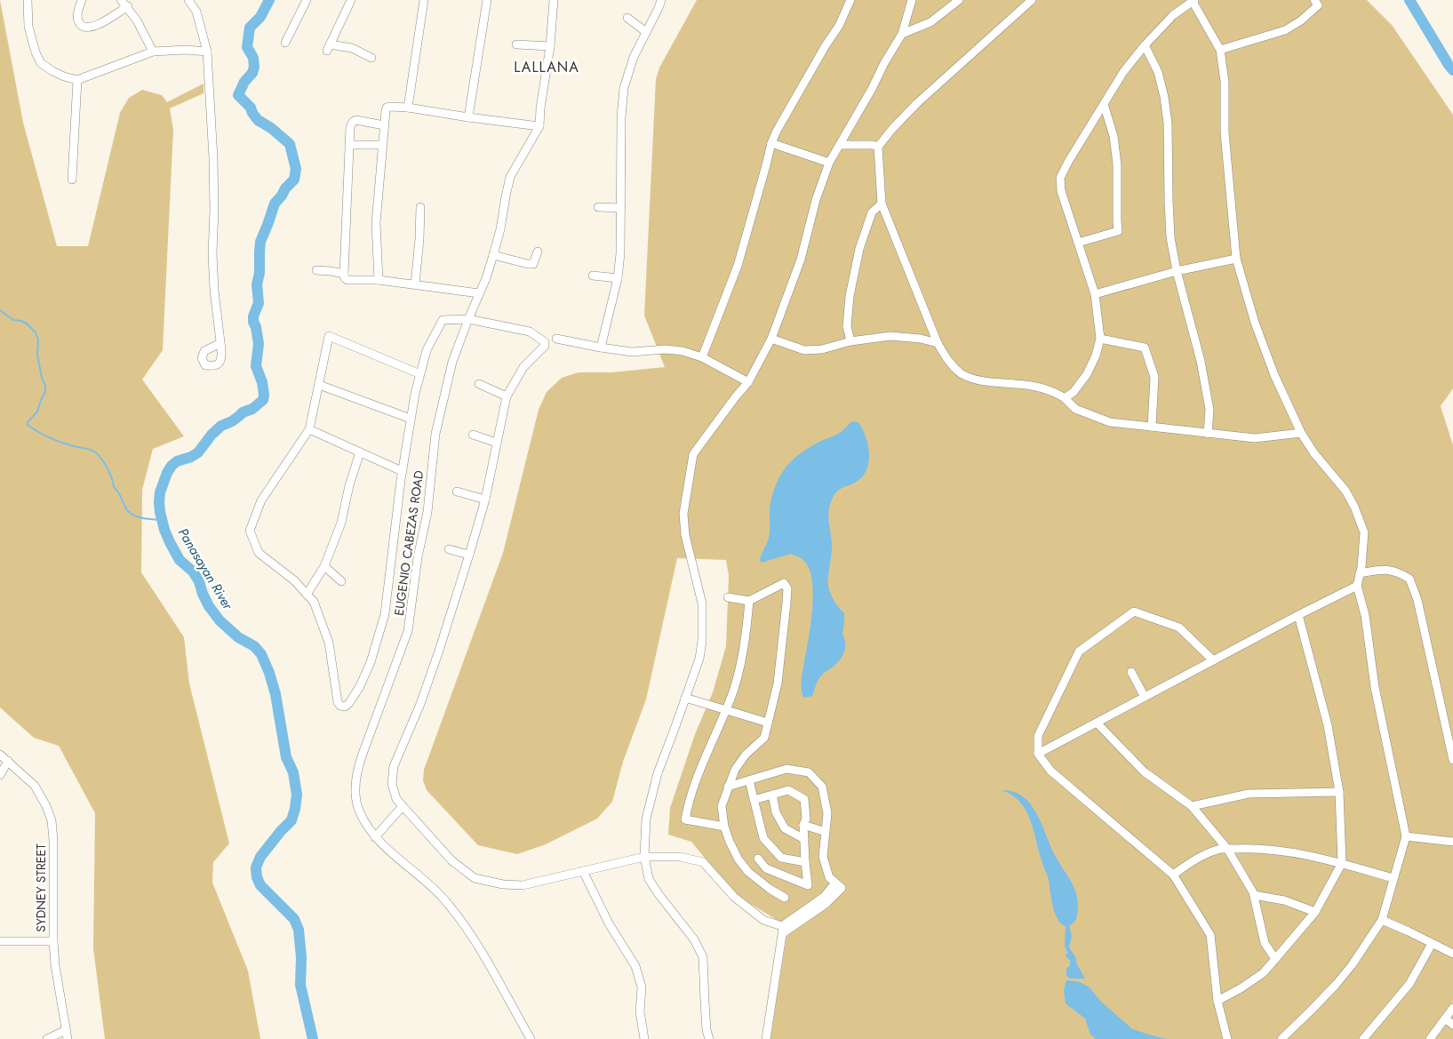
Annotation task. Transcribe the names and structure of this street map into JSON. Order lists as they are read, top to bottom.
{
  "streets": {
    "street": ["EUGENIO CABEZAS ROAD", "SYDNEY STREET"]
  },
  "districts": ["LALLANA"],
  "water": ["Panasayan River"]
}
